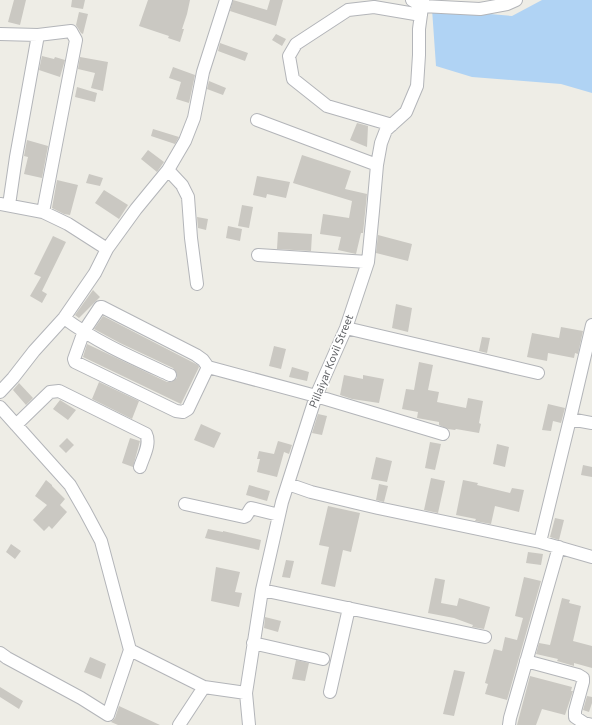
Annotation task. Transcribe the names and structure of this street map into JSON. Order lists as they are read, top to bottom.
{
  "streets": {
    "street": ["Pillaiyar Kovil Street"]
  }
}
